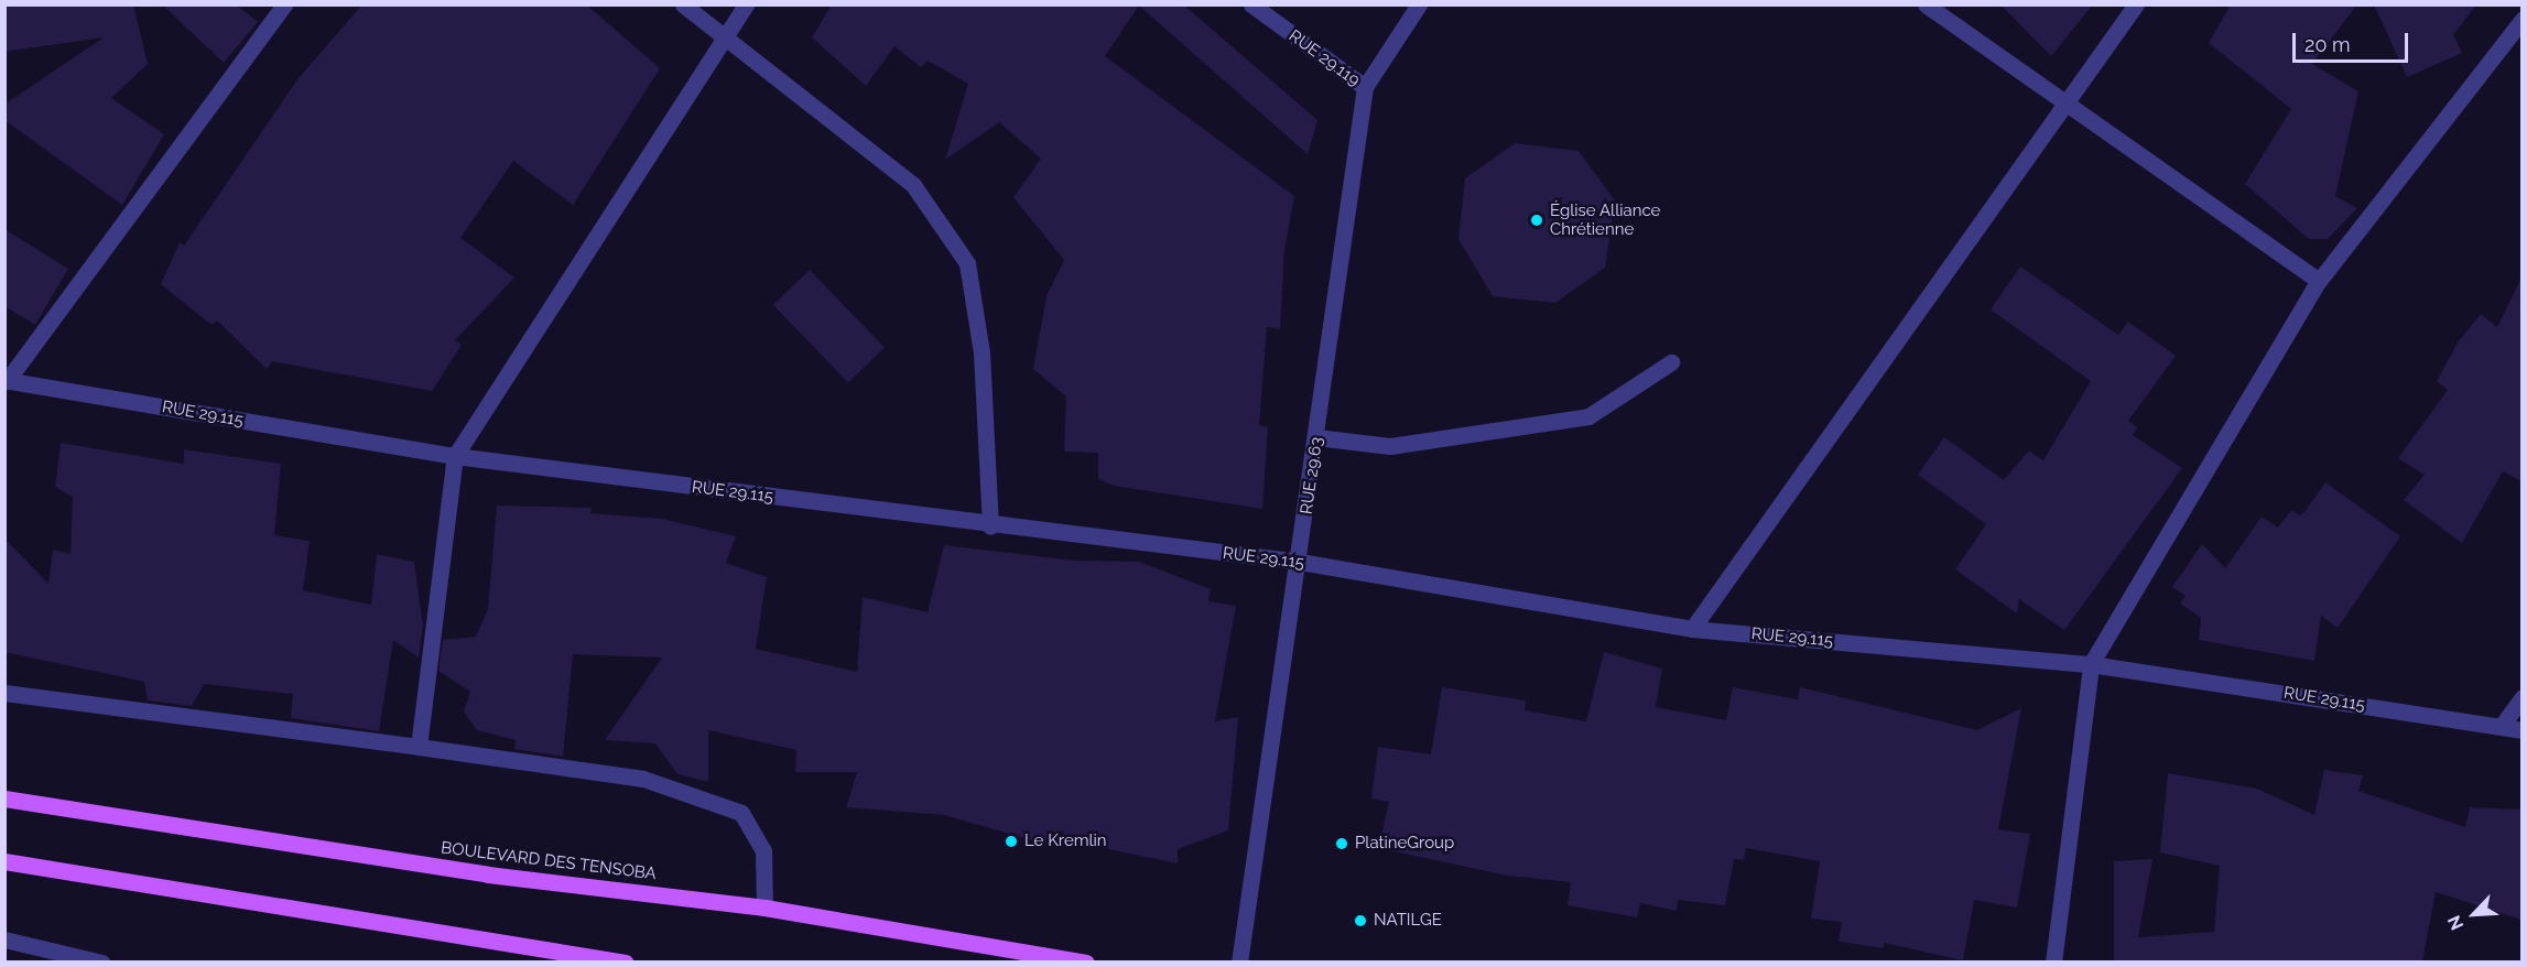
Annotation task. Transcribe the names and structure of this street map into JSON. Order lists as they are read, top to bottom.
{
  "streets": {
    "main road": ["BOULEVARD DES TENSOBA"],
    "street": ["RUE 29.119", "RUE 29.115", "RUE 29.63"]
  },
  "crossings": [
    ["RUE 29.119", "RUE 29.63"],
    ["RUE 29.115", "RUE 29.63"]
  ],
  "places": [
    "Église Alliance Chrétienne",
    "Le Kremlin",
    "PlatineGroup",
    "NATILGE"
  ],
  "scale_bar": "20 m",
  "north": "bottom left"
}
